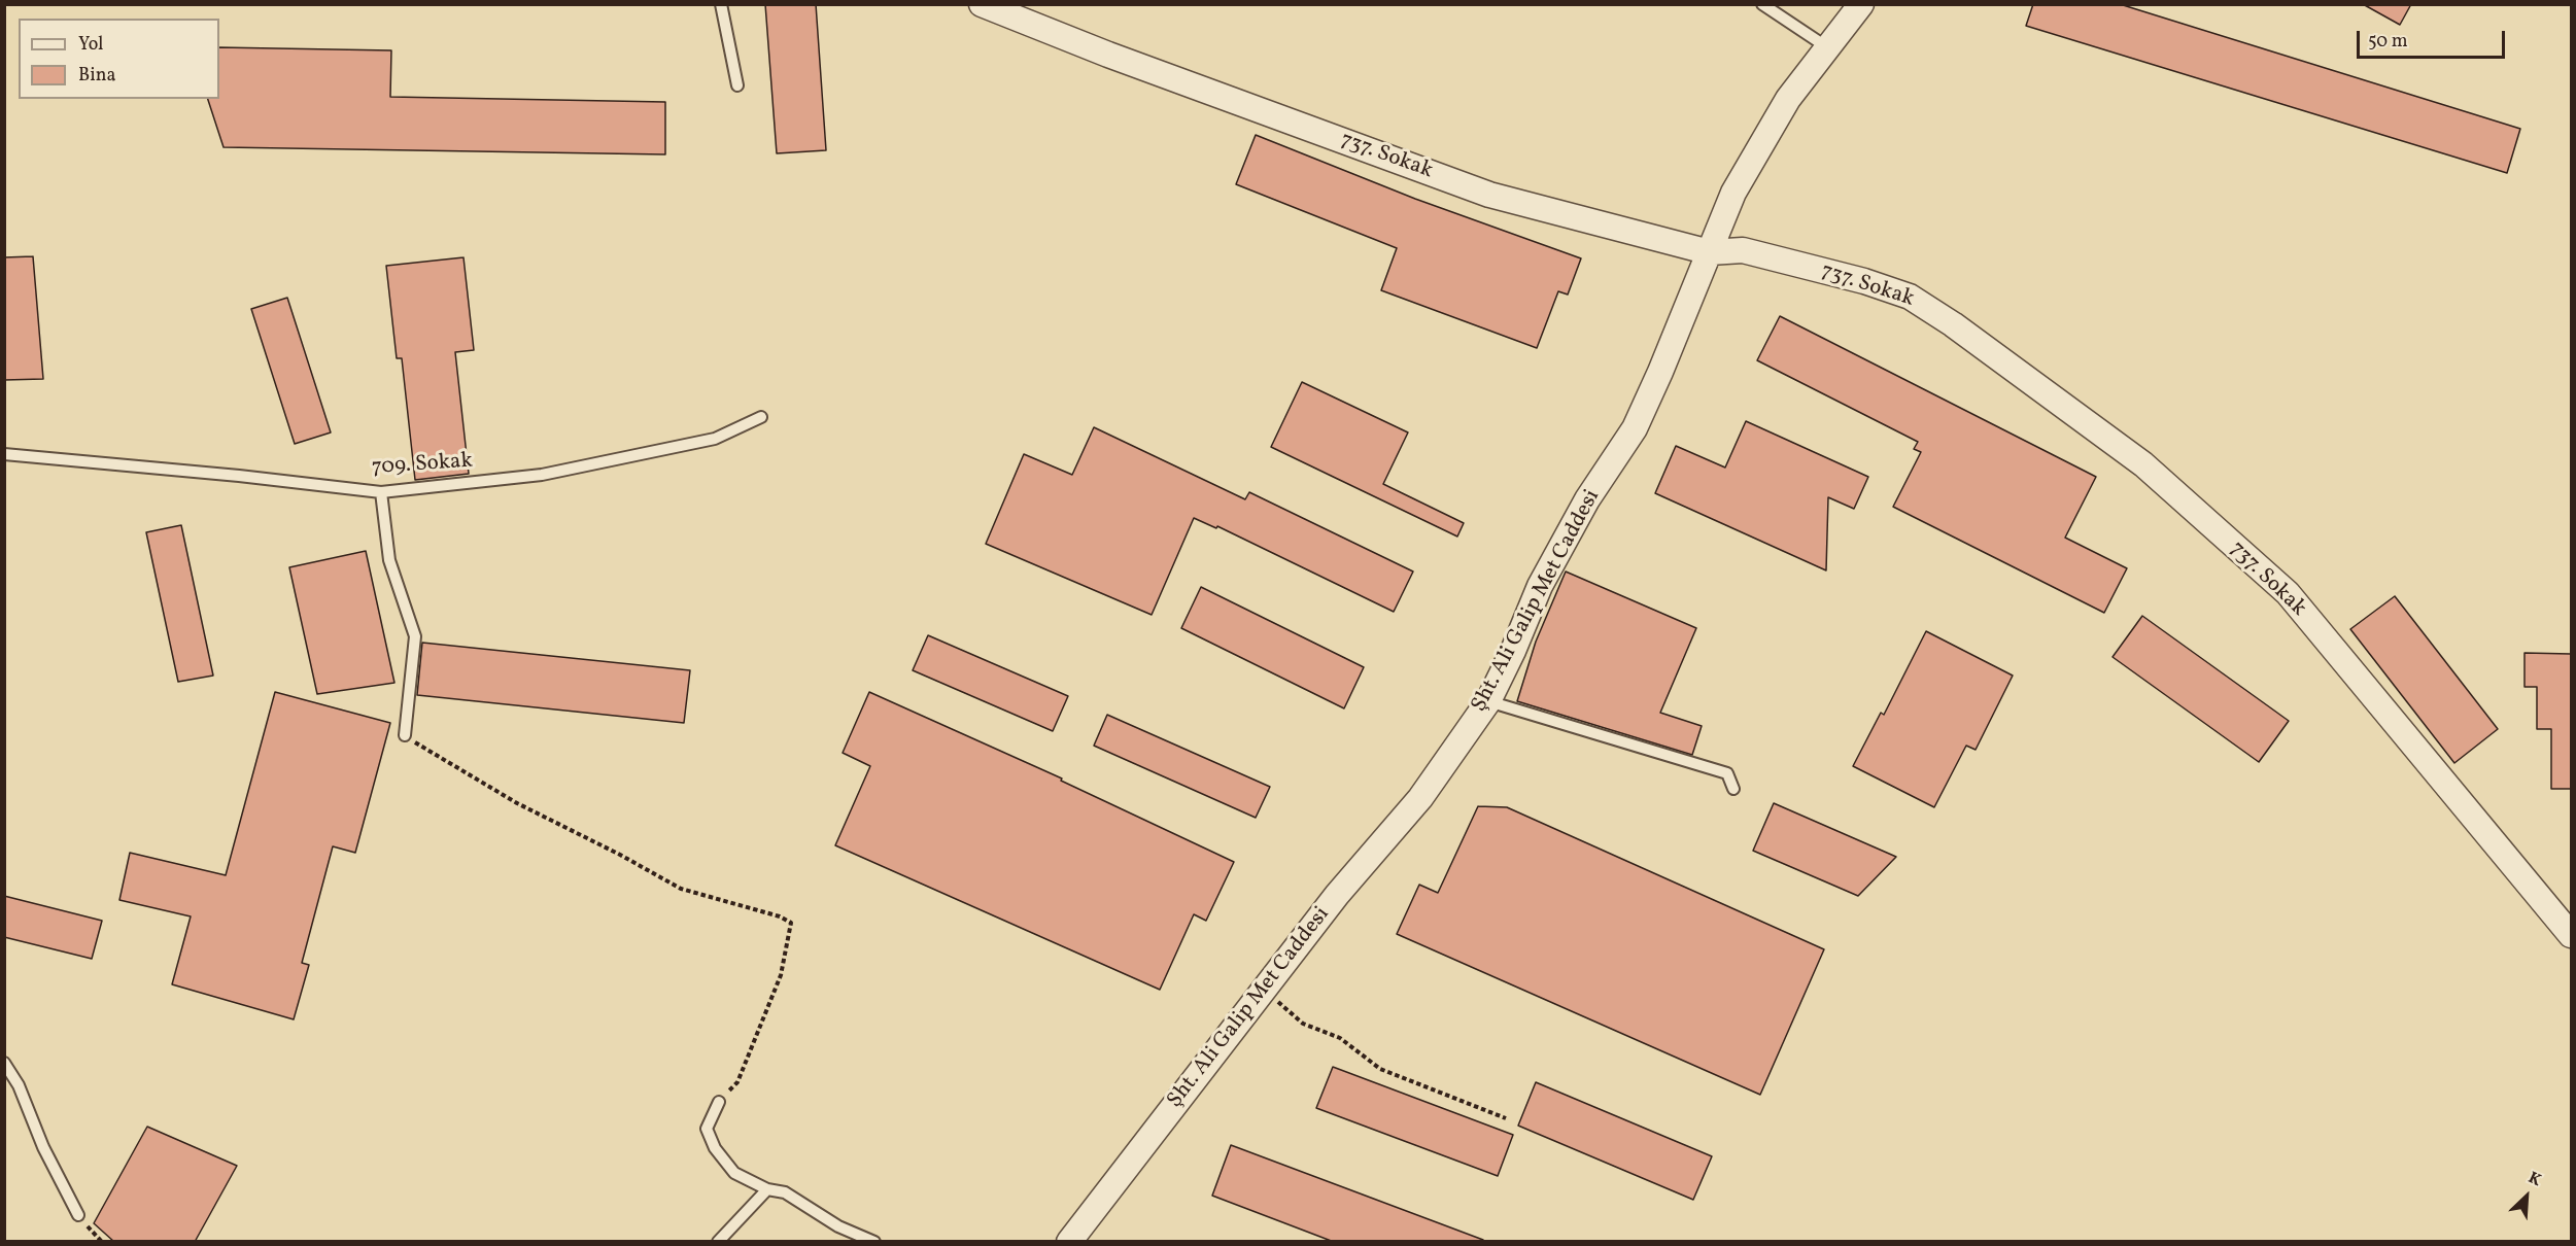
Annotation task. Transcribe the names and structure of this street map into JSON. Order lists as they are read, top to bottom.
{
  "streets": {
    "street": ["737. Sokak", "Şht. Ali Galip Met Caddesi"],
    "lane": ["709. Sokak"]
  },
  "crossings": [
    ["737. Sokak", "Şht. Ali Galip Met Caddesi"]
  ],
  "legend": ["Yol", "Bina"],
  "scale_bar": "50 m",
  "north": "top right"
}
